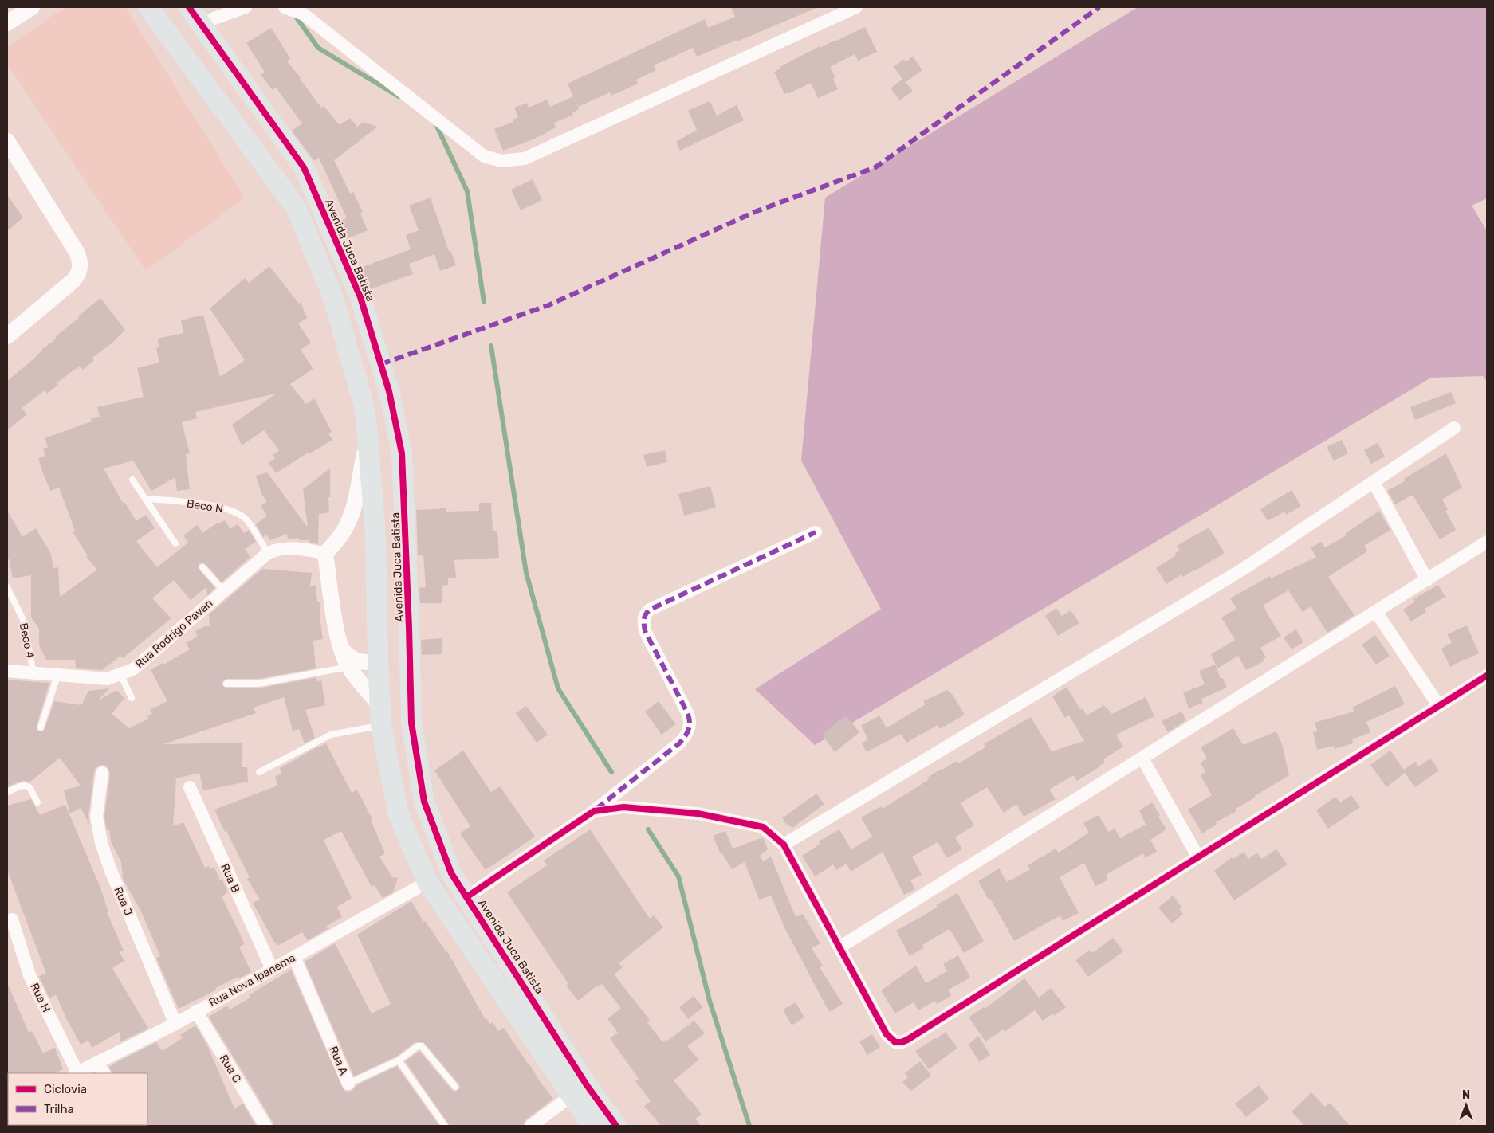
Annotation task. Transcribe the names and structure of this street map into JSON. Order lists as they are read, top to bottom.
{
  "streets": {
    "main road": ["Avenida Juca Batista"],
    "street": [
      "Rua Rodrigo Pavan",
      "Rua B",
      "Rua J",
      "Rua Nova Ipanema",
      "Rua H",
      "Rua A",
      "Rua C"
    ],
    "lane": ["Beco N", "Beco 4"]
  },
  "crossings": [
    ["Avenida Juca Batista", "Rua Nova Ipanema"],
    ["Beco N", "Rua Rodrigo Pavan"],
    ["Rua Rodrigo Pavan", "Beco 4"],
    ["Rua B", "Rua Nova Ipanema"],
    ["Rua J", "Rua Nova Ipanema"],
    ["Rua Nova Ipanema", "Rua H"],
    ["Rua Nova Ipanema", "Rua A"],
    ["Rua Nova Ipanema", "Rua C"]
  ],
  "legend": ["Ciclovia", "Trilha"],
  "north": "top"
}
